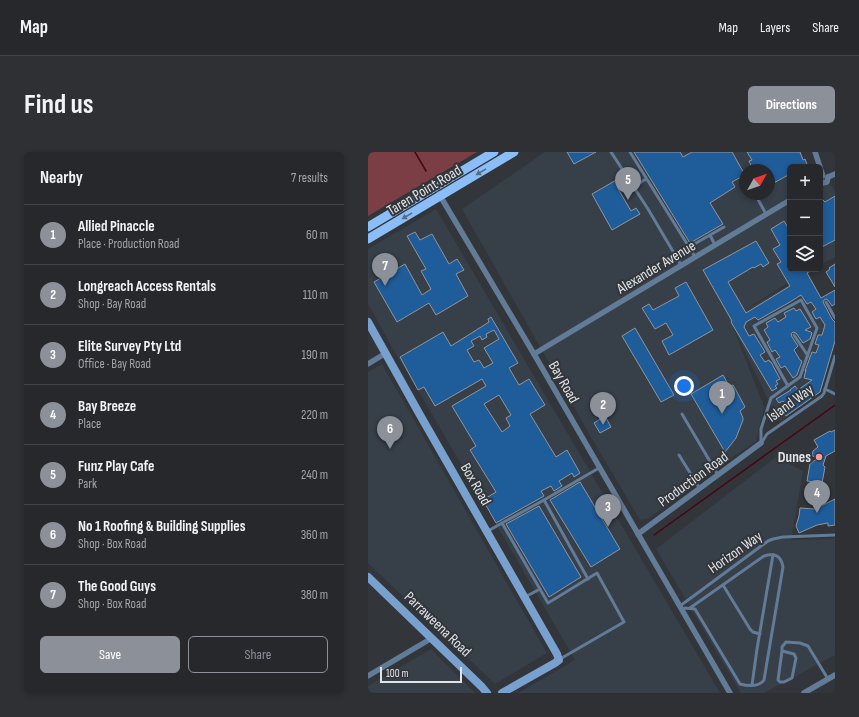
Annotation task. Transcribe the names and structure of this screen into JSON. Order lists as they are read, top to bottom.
{
  "streets": {
    "main road": ["Taren Point Road"],
    "street": [
      "Alexander Avenue",
      "Bay Road",
      "Production Road",
      "Box Road",
      "Parraweena Road"
    ],
    "lane": ["Island Way", "Horizon Way"]
  },
  "crossings": [
    ["Taren Point Road", "Bay Road"],
    ["Alexander Avenue", "Bay Road"],
    ["Bay Road", "Production Road"],
    ["Bay Road", "Horizon Way"],
    ["Island Way", "Production Road"]
  ],
  "places": ["Dunes"],
  "scale_bar": "100 m",
  "north": "top right",
  "page": {
    "header": "Map",
    "nav": ["Map", "Layers", "Share"],
    "buttons": [
      "Directions",
      ["Save", "Share"]
    ],
    "title": "Find us",
    "heading": ["Nearby", "7 results"],
    "map_buttons": ["+", "−"],
    "pins": [
      "5",
      "7",
      "1",
      "2",
      "6",
      "4",
      "3"
    ],
    "list": [
      {
        "mark": "1",
        "name": "Allied Pinaccle",
        "note": "Place · Production Road",
        "value": "60 m"
      },
      {
        "mark": "2",
        "name": "Longreach Access Rentals",
        "note": "Shop · Bay Road",
        "value": "110 m"
      },
      {
        "mark": "3",
        "name": "Elite Survey Pty Ltd",
        "note": "Office · Bay Road",
        "value": "190 m"
      },
      {
        "mark": "4",
        "name": "Bay Breeze",
        "note": "Place",
        "value": "220 m"
      },
      {
        "mark": "5",
        "name": "Funz Play Cafe",
        "note": "Park",
        "value": "240 m"
      },
      {
        "mark": "6",
        "name": "No 1 Roofing & Building Supplies",
        "note": "Shop · Box Road",
        "value": "360 m"
      },
      {
        "mark": "7",
        "name": "The Good Guys",
        "note": "Shop · Box Road",
        "value": "380 m"
      }
    ],
    "scale": "100 m"
  }
}
